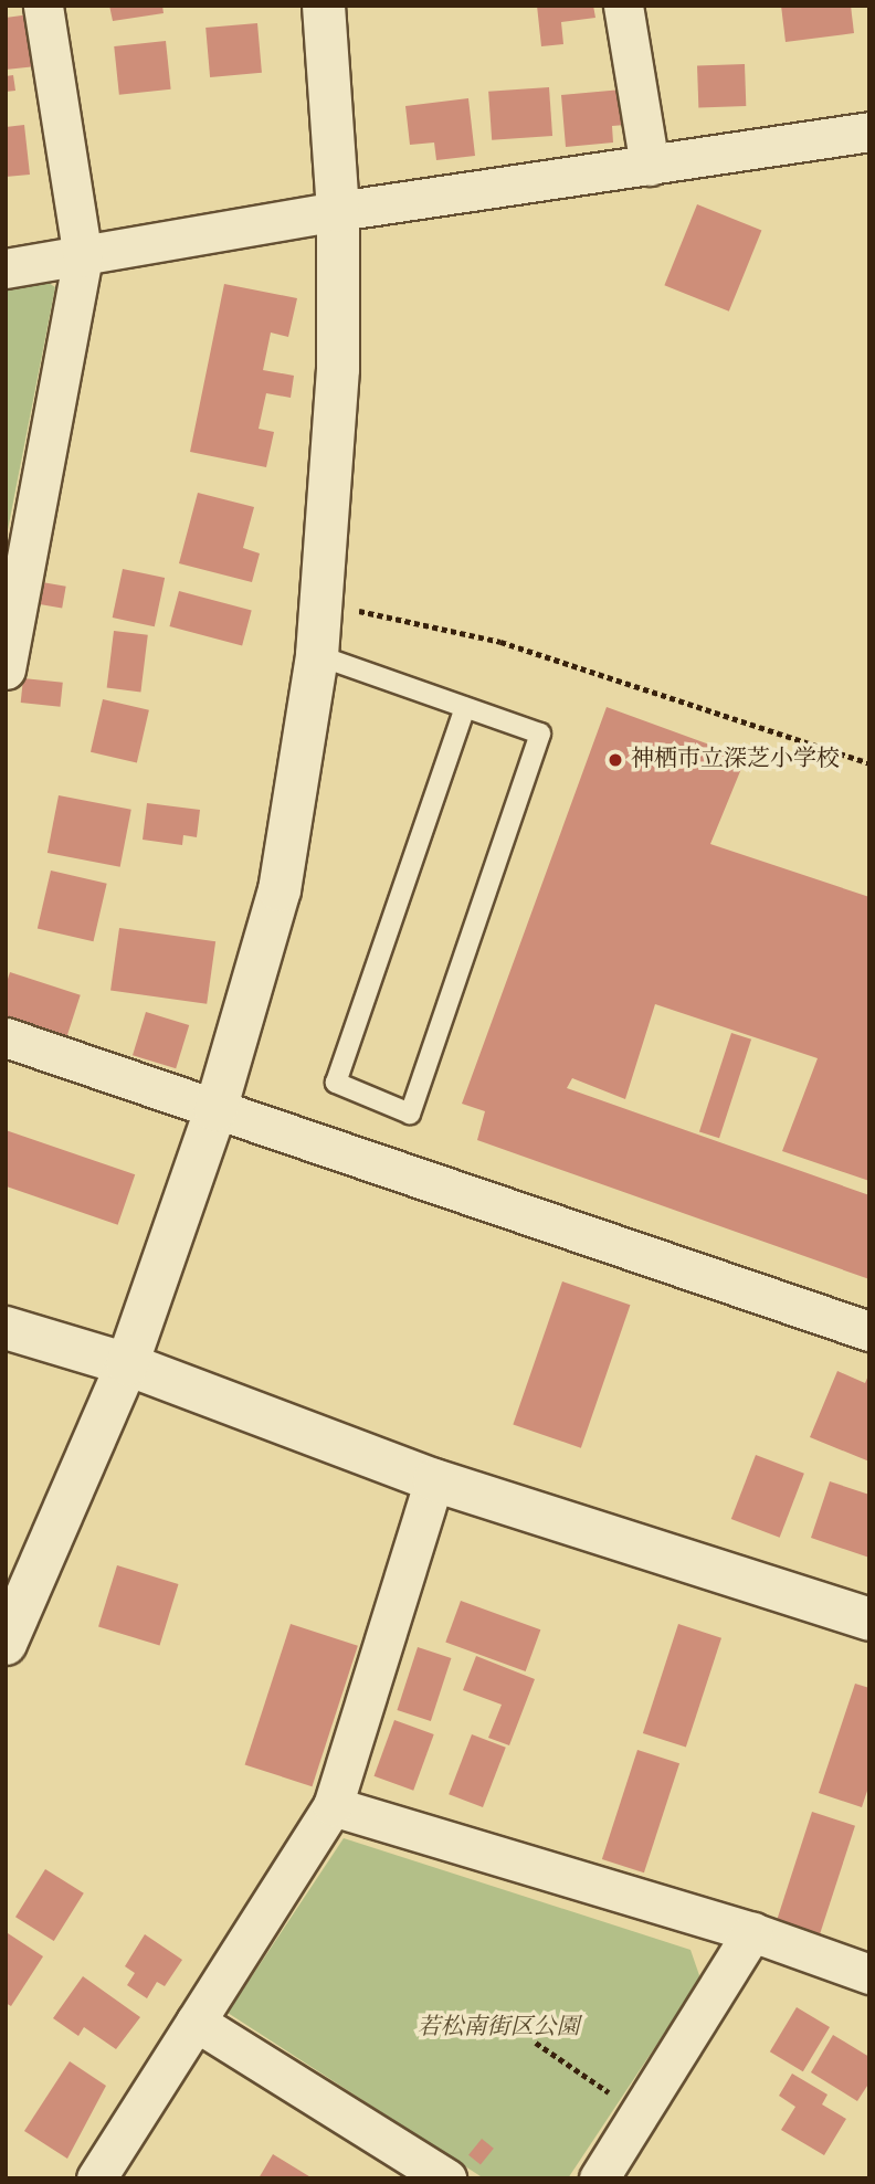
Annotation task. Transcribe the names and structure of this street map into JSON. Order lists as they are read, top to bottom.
{
  "parks": ["若松南街区公園"],
  "places": ["神栖市立深芝小学校"]
}
